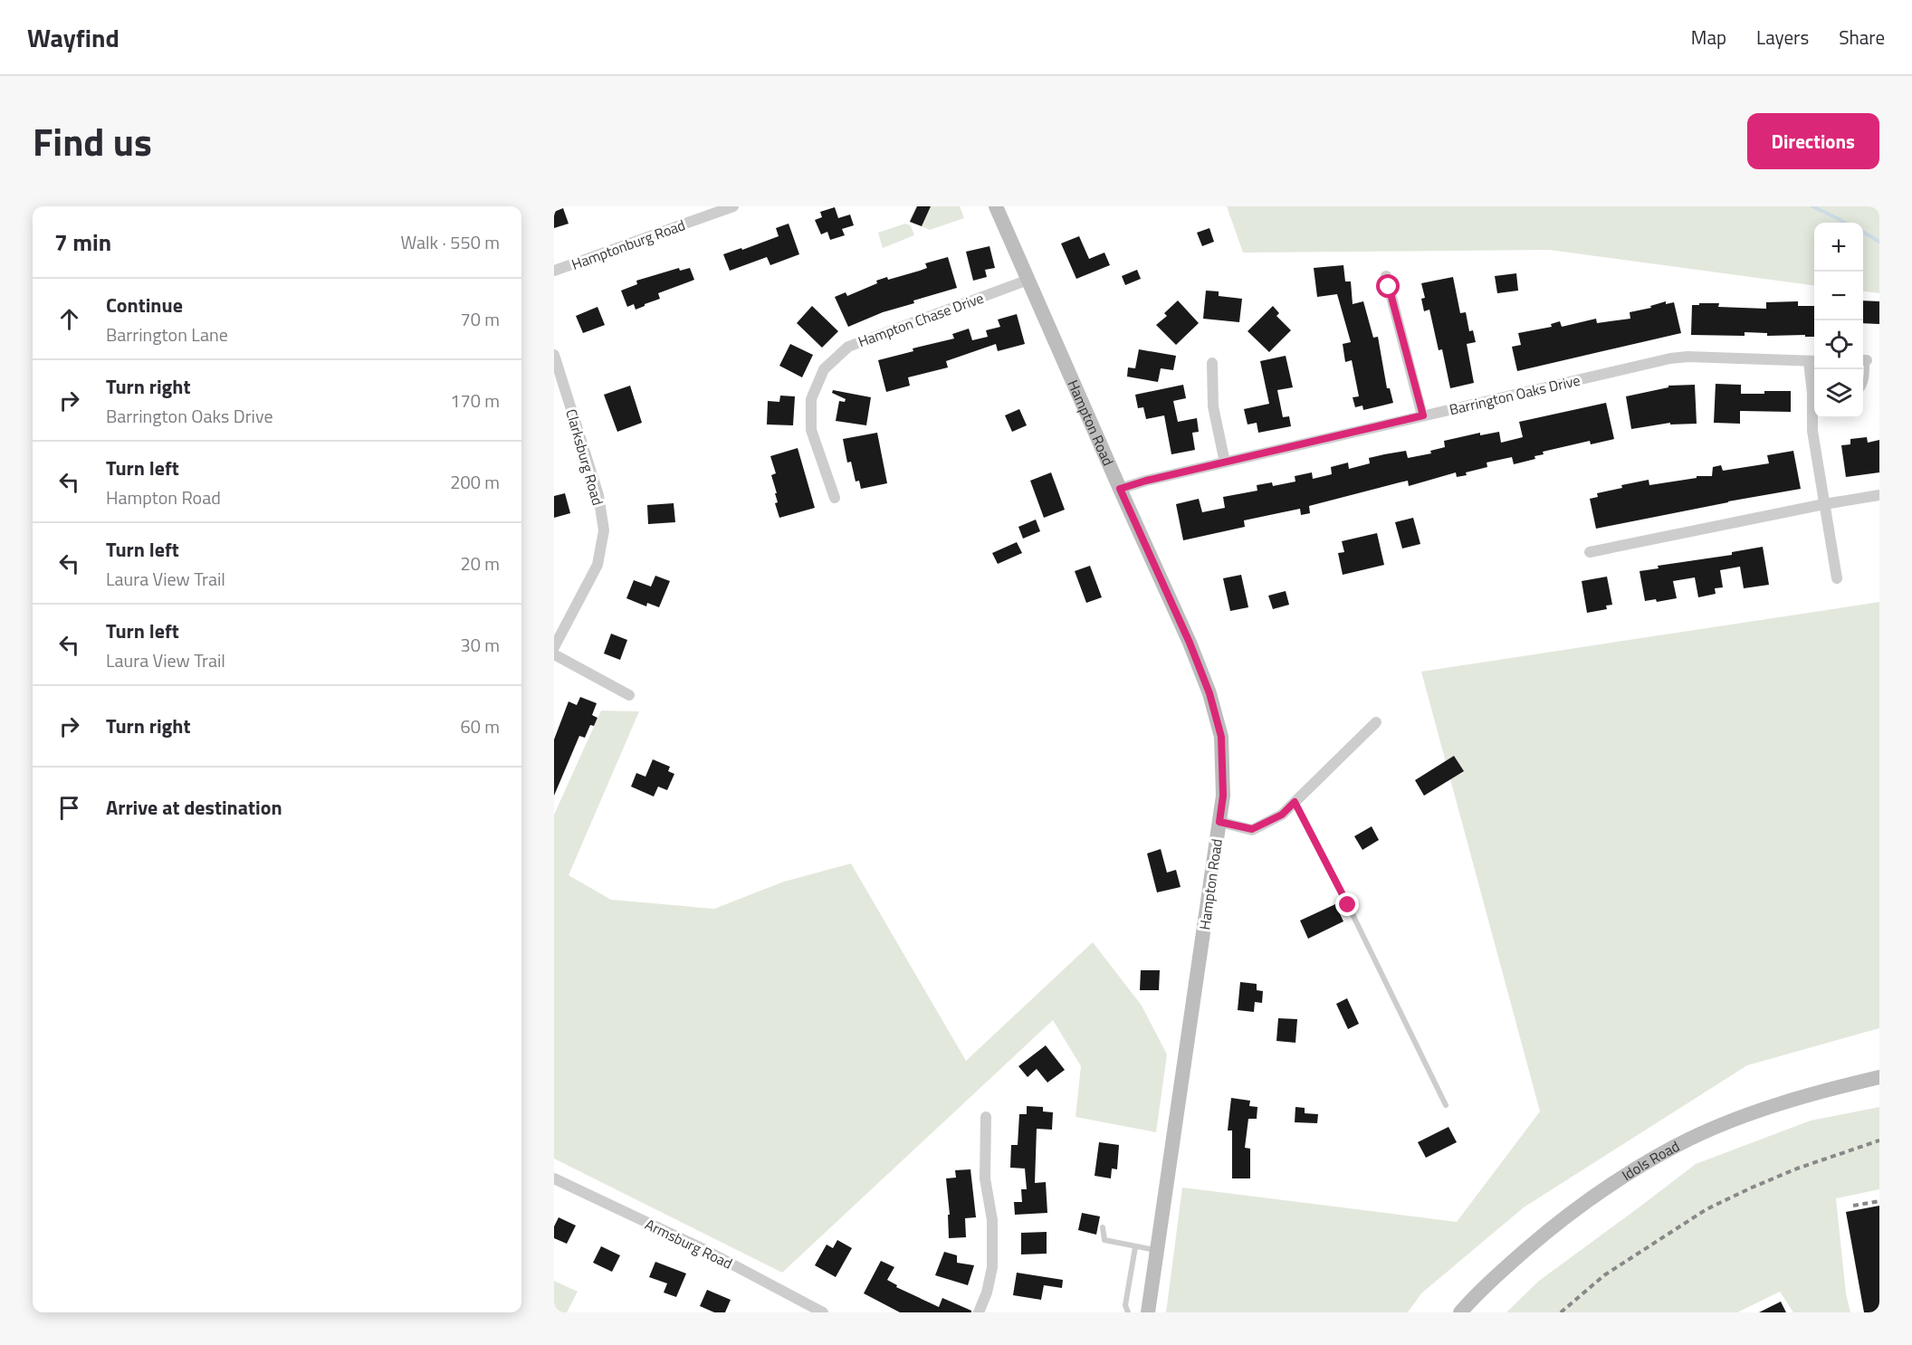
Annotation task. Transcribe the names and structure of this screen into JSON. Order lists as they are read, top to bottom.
{
  "streets": {
    "main road": ["Hampton Road", "Idols Road"],
    "street": [
      "Hamptonburg Road",
      "Hampton Chase Drive",
      "Barrington Oaks Drive",
      "Clarksburg Road",
      "Armsburg Road"
    ]
  },
  "crossings": [
    ["Hampton Chase Drive", "Hampton Road"],
    ["Barrington Oaks Drive", "Hampton Road"]
  ],
  "page": {
    "header": "Wayfind",
    "nav": ["Map", "Layers", "Share"],
    "title": "Find us",
    "buttons": "Directions",
    "heading": ["7 min", "Walk · 550 m"],
    "map_buttons": ["+", "−"],
    "list": [
      ["Continue", "Barrington Lane", "70 m"],
      ["Turn right", "Barrington Oaks Drive", "170 m"],
      ["Turn left", "Hampton Road", "200 m"],
      ["Turn left", "Laura View Trail", "20 m"],
      ["Turn left", "Laura View Trail", "30 m"],
      ["Turn right", "60 m"],
      "Arrive at destination"
    ]
  }
}
